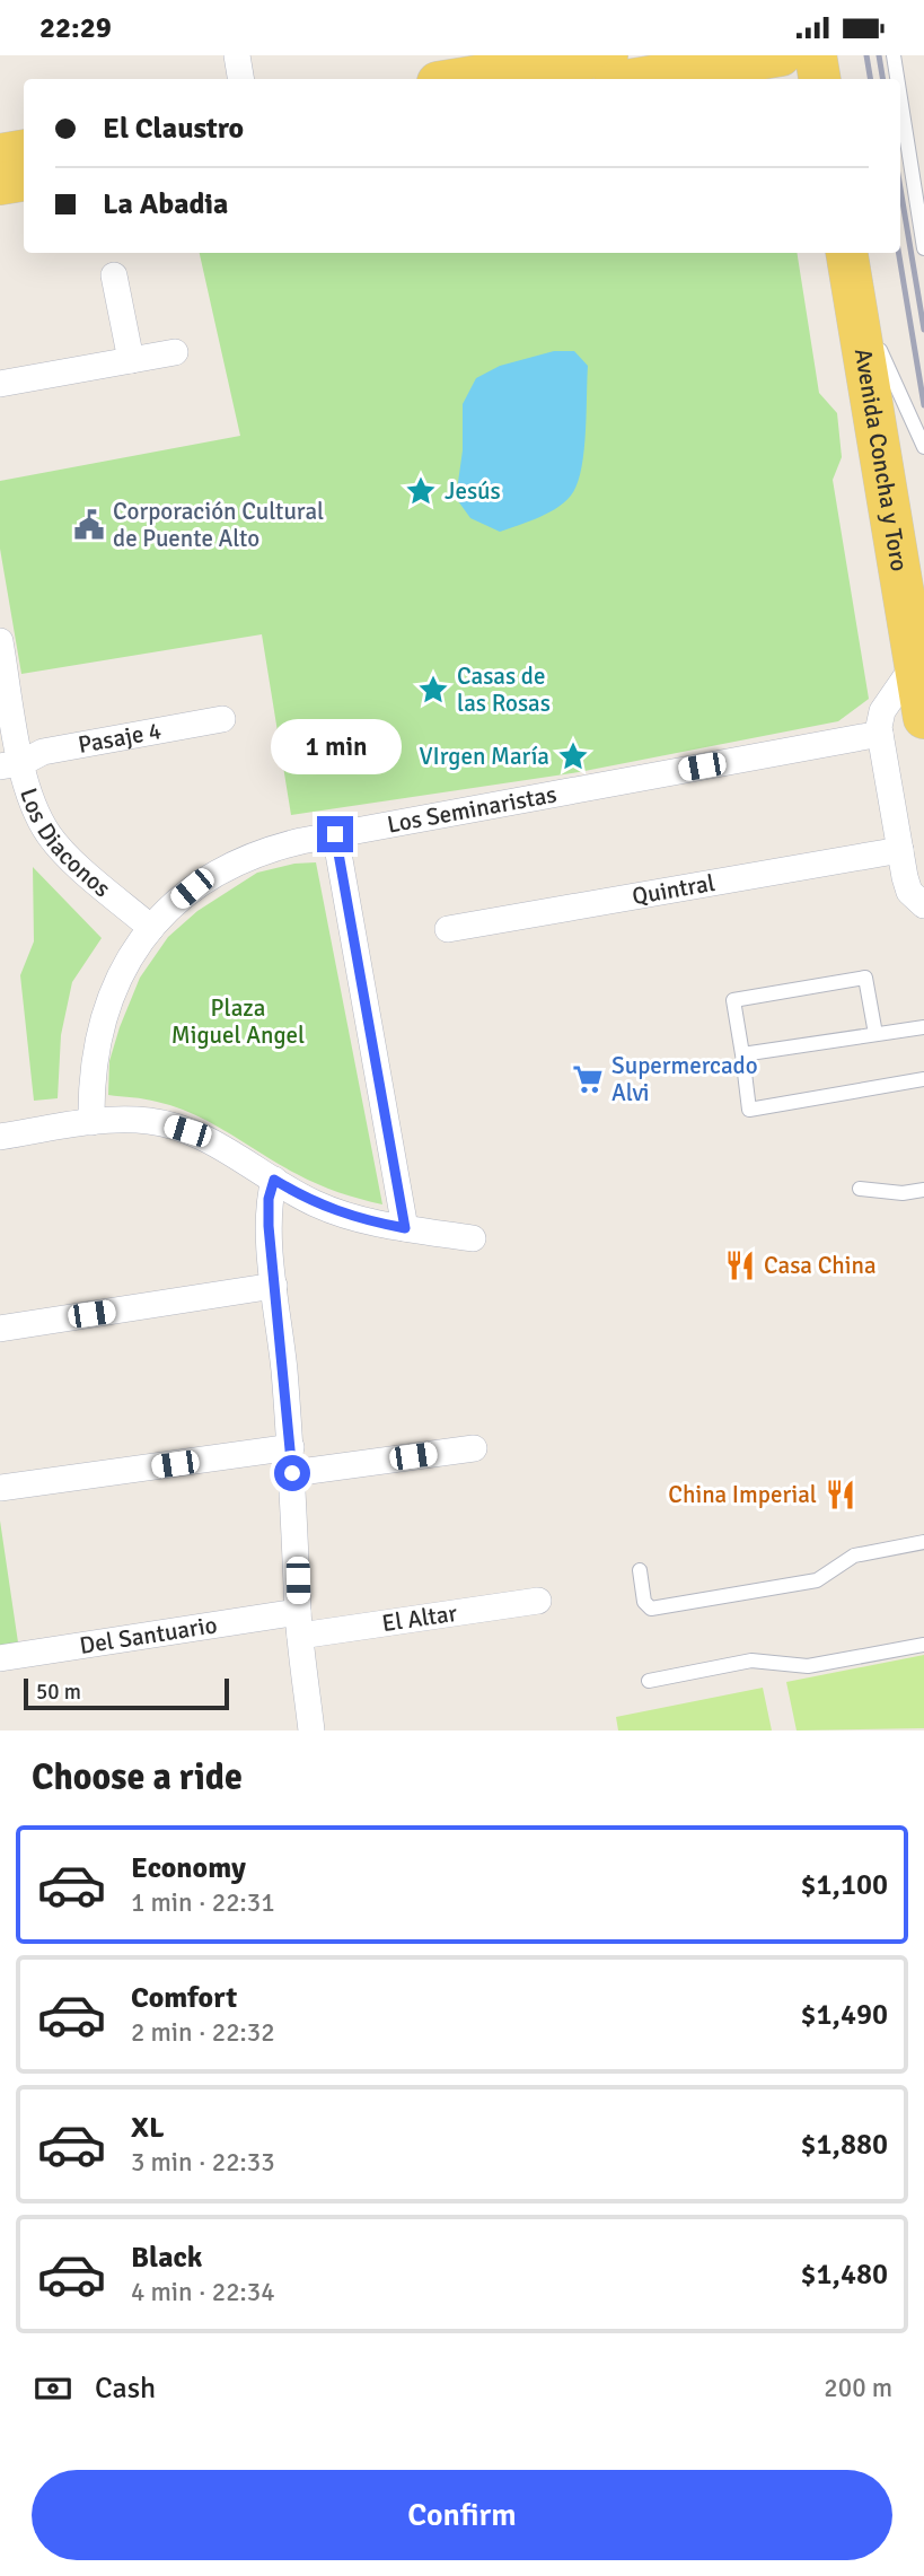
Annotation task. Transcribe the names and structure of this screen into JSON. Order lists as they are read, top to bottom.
{
  "streets": {
    "main road": ["Avenida Concha y Toro"],
    "street": [
      "Pasaje 4",
      "Los Seminaristas",
      "Los Diaconos",
      "Quintral",
      "El Altar",
      "Del Santuario"
    ]
  },
  "crossings": [
    ["Pasaje 4", "Los Diaconos"],
    ["Los Seminaristas", "Los Diaconos"],
    ["El Altar", "Del Santuario"]
  ],
  "parks": ["Plaza Miguel Angel"],
  "places": {
    "place": ["Jesús", "Casas de las Rosas", "VIrgen María"],
    "public building": ["Corporación Cultural de Puente Alto"],
    "supermarket": ["Supermercado Alvi"],
    "restaurant": ["Casa China", "China Imperial"]
  },
  "scale_bar": "50 m",
  "page": {
    "status": "22:29",
    "banner": ["El Claustro", "La Abadia"],
    "bubble": "1 min",
    "scale": "50 m",
    "heading": "Choose a ride",
    "list": [
      {
        "name": "Economy",
        "note": "1 min · 22:31",
        "value": "$1,100"
      },
      {
        "name": "Comfort",
        "note": "2 min · 22:32",
        "value": "$1,490"
      },
      {
        "name": "XL",
        "note": "3 min · 22:33",
        "value": "$1,880"
      },
      {
        "name": "Black",
        "note": "4 min · 22:34",
        "value": "$1,480"
      }
    ],
    "pay": ["Cash", "200 m"],
    "buttons": "Confirm"
  }
}
